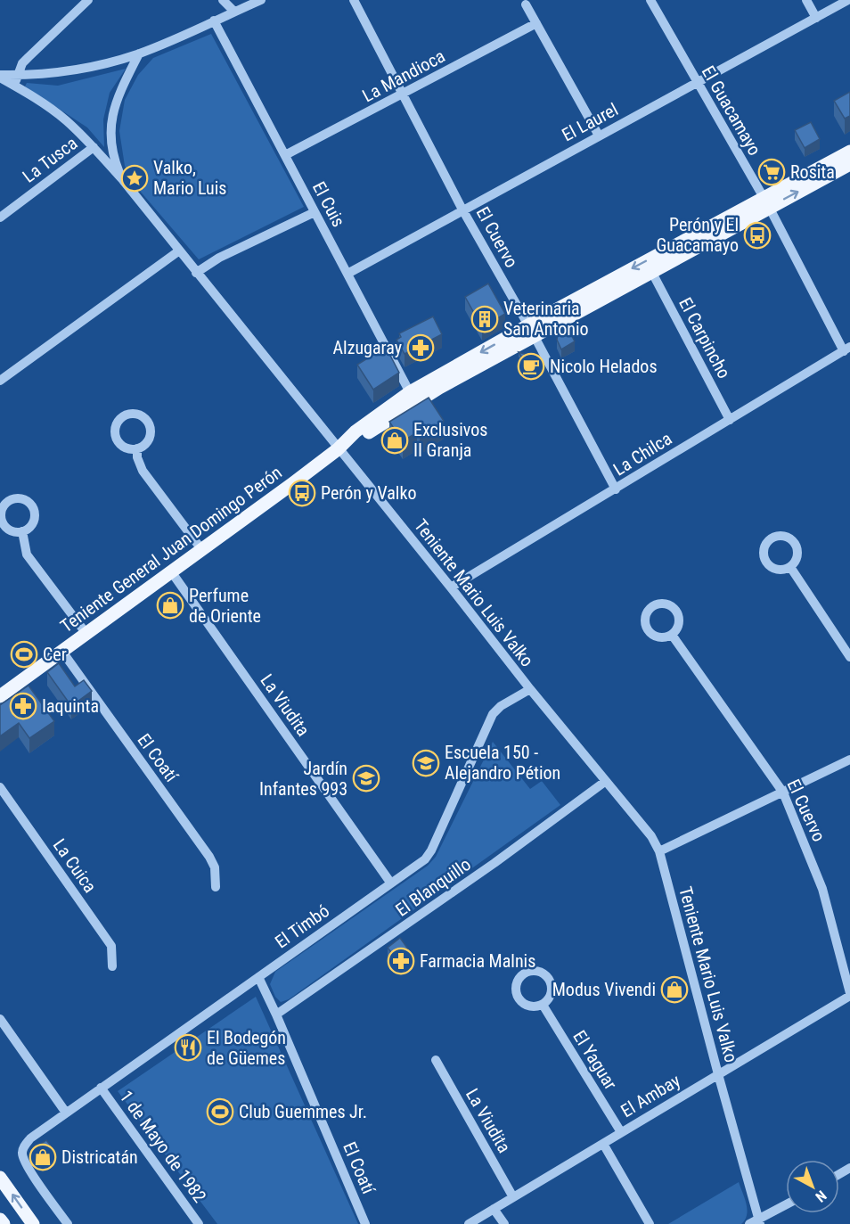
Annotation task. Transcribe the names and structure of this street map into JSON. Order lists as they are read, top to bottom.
{
  "streets": {
    "main road": ["Teniente General Juan Domingo Perón"],
    "street": [
      "La Mandioca",
      "El Guacamayo",
      "El Laurel",
      "La Tusca",
      "El Cuis",
      "El Cuervo",
      "El Carpincho",
      "La Chilca",
      "Teniente Mario Luis Valko",
      "La Viudita",
      "El Coatí",
      "La Cuica",
      "El Blanquillo",
      "El Timbó",
      "El Yaguar",
      "El Ambay",
      "1 de Mayo de 1982"
    ]
  },
  "crossings": [
    ["La Mandioca", "El Cuis"],
    ["La Mandioca", "El Cuervo"],
    ["El Guacamayo", "El Laurel"],
    ["El Guacamayo", "La Chilca"],
    ["El Guacamayo", "Teniente General Juan Domingo Perón"],
    ["El Laurel", "El Cuis"],
    ["El Laurel", "El Cuervo"],
    ["La Tusca", "Teniente Mario Luis Valko"],
    ["El Cuis", "Teniente General Juan Domingo Perón"],
    ["El Cuervo", "La Chilca"],
    ["El Cuervo", "Teniente General Juan Domingo Perón"],
    ["El Cuervo", "El Ambay"],
    ["El Carpincho", "La Chilca"],
    ["El Carpincho", "Teniente General Juan Domingo Perón"],
    ["La Chilca", "Teniente Mario Luis Valko"],
    ["Teniente General Juan Domingo Perón", "Teniente Mario Luis Valko"],
    ["Teniente General Juan Domingo Perón", "La Viudita"],
    ["Teniente General Juan Domingo Perón", "El Coatí"],
    ["Teniente Mario Luis Valko", "El Blanquillo"],
    ["Teniente Mario Luis Valko", "El Timbó"],
    ["Teniente Mario Luis Valko", "El Ambay"],
    ["La Viudita", "El Timbó"],
    ["La Viudita", "El Ambay"],
    ["El Coatí", "El Blanquillo"],
    ["El Coatí", "El Timbó"],
    ["El Timbó", "1 de Mayo de 1982"],
    ["El Yaguar", "El Ambay"]
  ],
  "places": {
    "supermarket": ["Rosita"],
    "place": ["Valko, Mario Luis"],
    "bus stop": ["Perón y El Guacamayo", "Perón y Valko"],
    "building": ["Veterinaria San Antonio"],
    "pharmacy": ["Alzugaray", "Iaquinta", "Farmacia Malnis"],
    "cafe": ["Nicolo Helados"],
    "shop": [
      "Exclusivos II Granja",
      "Perfume de Oriente",
      "Modus Vivendi",
      "Districatán"
    ],
    "sports": ["Cer", "Club Guemmes Jr."],
    "school or university": ["Escuela 150 - Alejandro Pétion", "Jardín Infantes 993"],
    "restaurant": ["El Bodegón de Güemes"]
  },
  "north": "bottom right"
}
